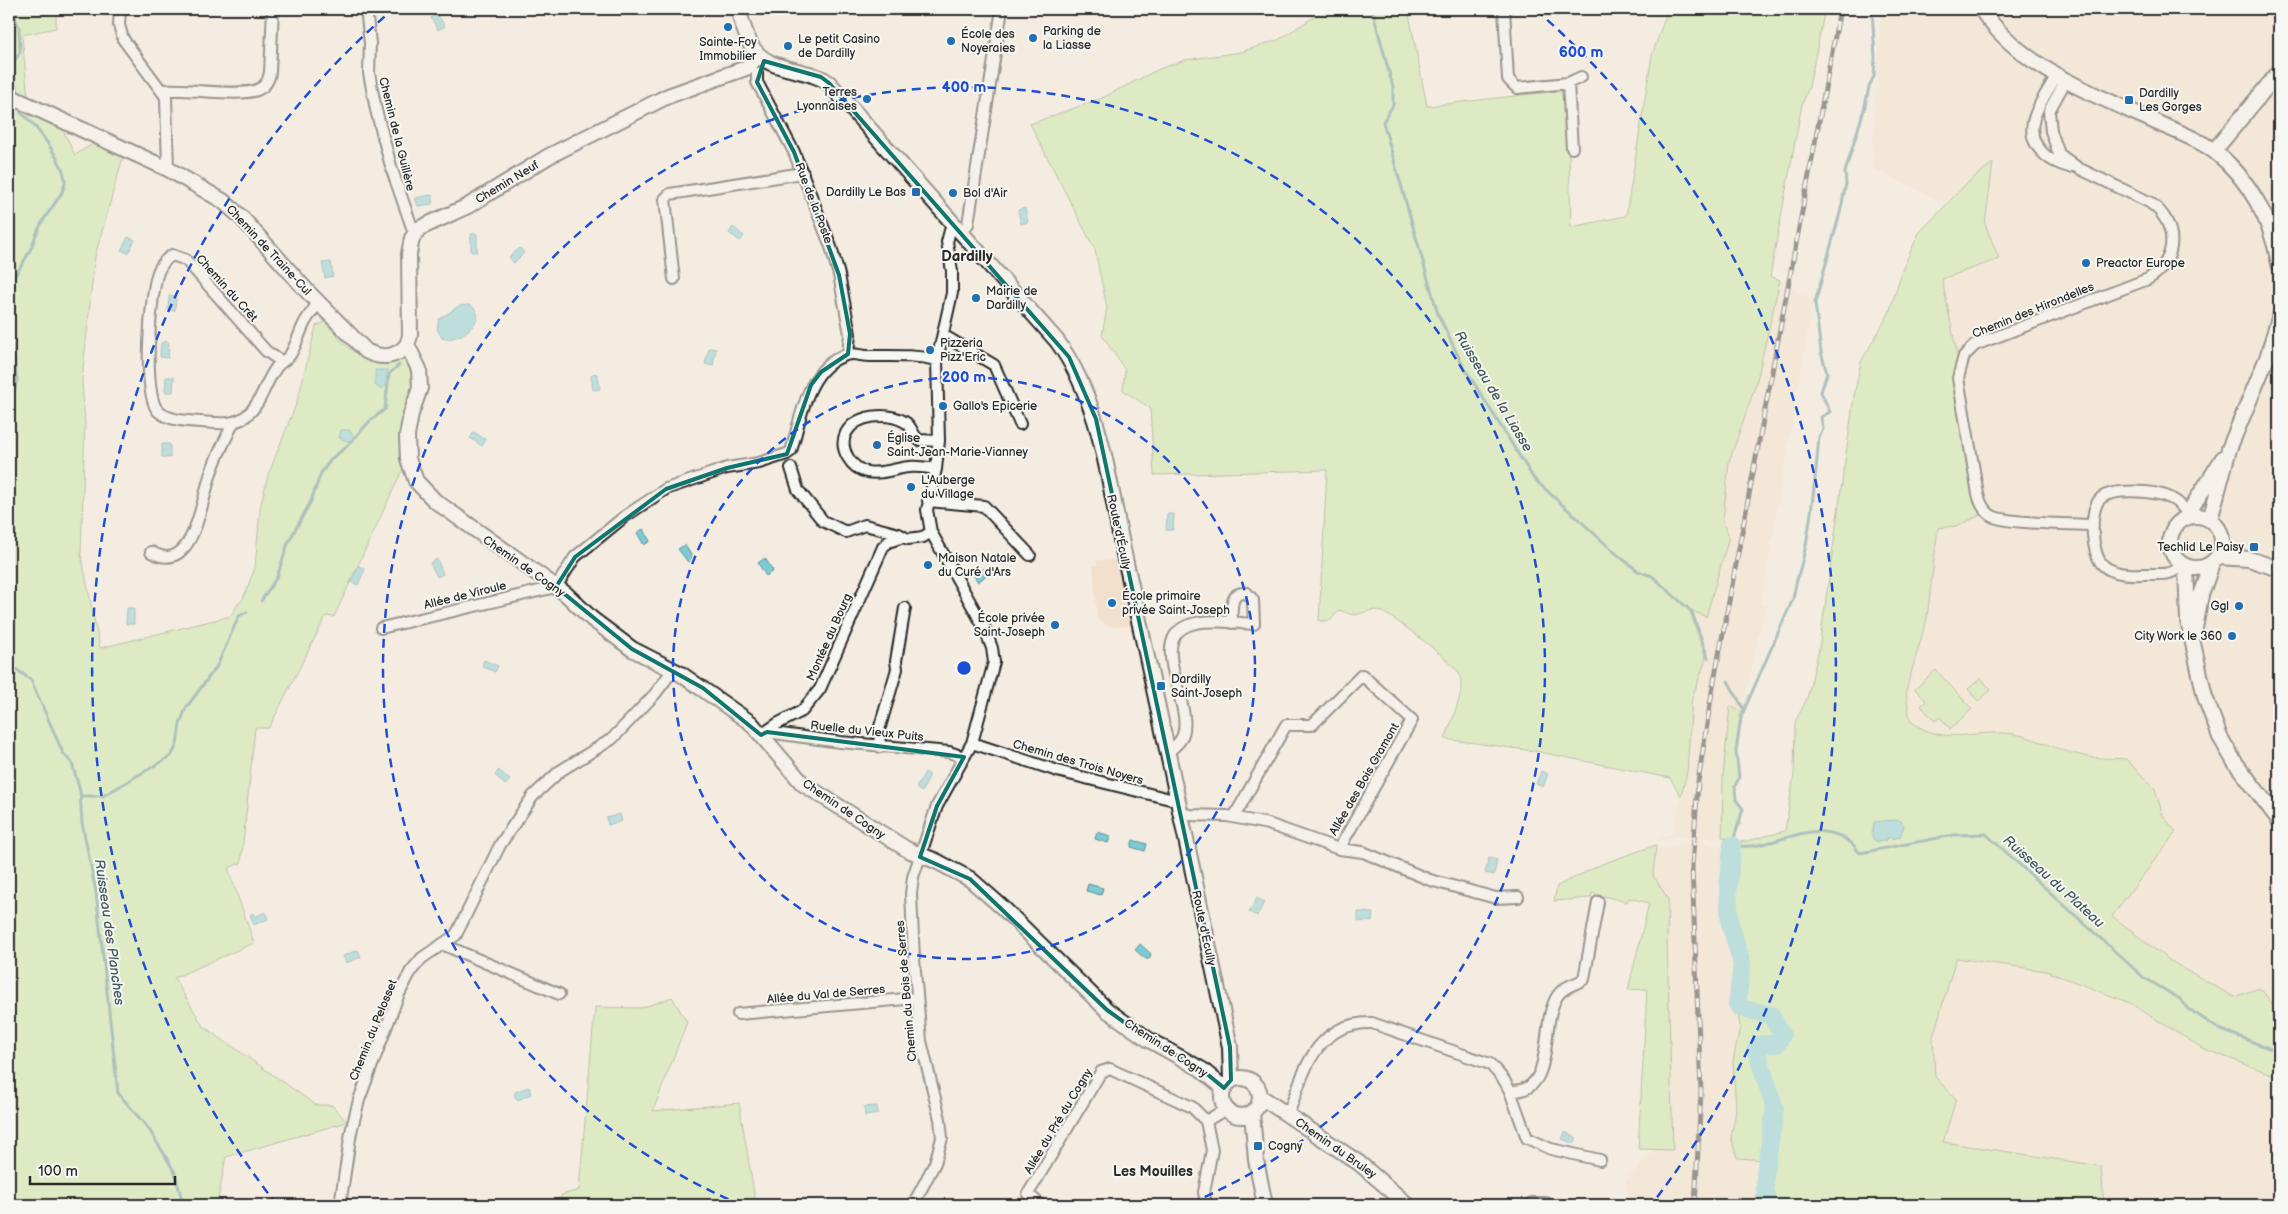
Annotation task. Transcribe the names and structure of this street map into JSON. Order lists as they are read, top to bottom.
{
  "streets": {
    "street": [
      "Chemin de la Guillère",
      "Chemin Neuf",
      "Rue de la Poste",
      "Chemin de Traine-Cul",
      "Chemin du Crêt",
      "Chemin des Hirondelles",
      "Route d'Écully",
      "Chemin de Cogny",
      "Allée de Viroule",
      "Montée du Bourg",
      "Ruelle du Vieux Puits",
      "Chemin des Trois Noyers",
      "Allée des Bois Gramont",
      "Chemin du Bois de Serres",
      "Allée du Val de Serres",
      "Chemin du Pelosset",
      "Allée du Pré du Cogny",
      "Chemin du Bruley"
    ]
  },
  "crossings": [
    ["Chemin de la Guillère", "Chemin Neuf"],
    ["Chemin Neuf", "Rue de la Poste"],
    ["Chemin de Traine-Cul", "Chemin de Cogny"],
    ["Route d'Écully", "Chemin de Cogny"],
    ["Route d'Écully", "Chemin des Trois Noyers"],
    ["Route d'Écully", "Chemin du Bruley"],
    ["Chemin de Cogny", "Allée de Viroule"],
    ["Chemin de Cogny", "Montée du Bourg"],
    ["Chemin de Cogny", "Ruelle du Vieux Puits"],
    ["Chemin de Cogny", "Chemin du Bois de Serres"],
    ["Chemin de Cogny", "Chemin du Pelosset"],
    ["Chemin de Cogny", "Chemin du Bruley"],
    ["Montée du Bourg", "Ruelle du Vieux Puits"],
    ["Ruelle du Vieux Puits", "Chemin du Bois de Serres"],
    ["Chemin des Trois Noyers", "Allée des Bois Gramont"],
    ["Chemin des Trois Noyers", "Chemin du Bois de Serres"],
    ["Chemin du Bois de Serres", "Allée du Val de Serres"]
  ],
  "districts": ["Dardilly", "Les Mouilles"],
  "water": ["Ruisseau de la Liasse", "Ruisseau du Plateau", "Ruisseau des Planches"],
  "places": {
    "other": [
      "Sainte-Foy Immobilier",
      "Parking de la Liasse",
      "École des Noyeraies",
      "Le petit Casino de Dardilly",
      "Terres Lyonnaises",
      "Bol d'Air",
      "Preactor Europe",
      "Mairie de Dardilly",
      "Pizzeria Pizz'Eric",
      "Gallo's Epicerie",
      "Église Saint-Jean-Marie-Vianney",
      "L'Auberge du Village",
      "Maison Natale du Curé d'Ars",
      "École primaire privée Saint-Joseph",
      "Ggl",
      "École privée Saint-Joseph",
      "City Work le 360"
    ],
    "transit": [
      "Dardilly Les Gorges",
      "Dardilly Le Bas",
      "Techlid Le Paisy",
      "Dardilly Saint-Joseph",
      "Cogny"
    ]
  },
  "scale_bar": "100 m",
  "rings": ["600 m", "400 m", "200 m"]
}
